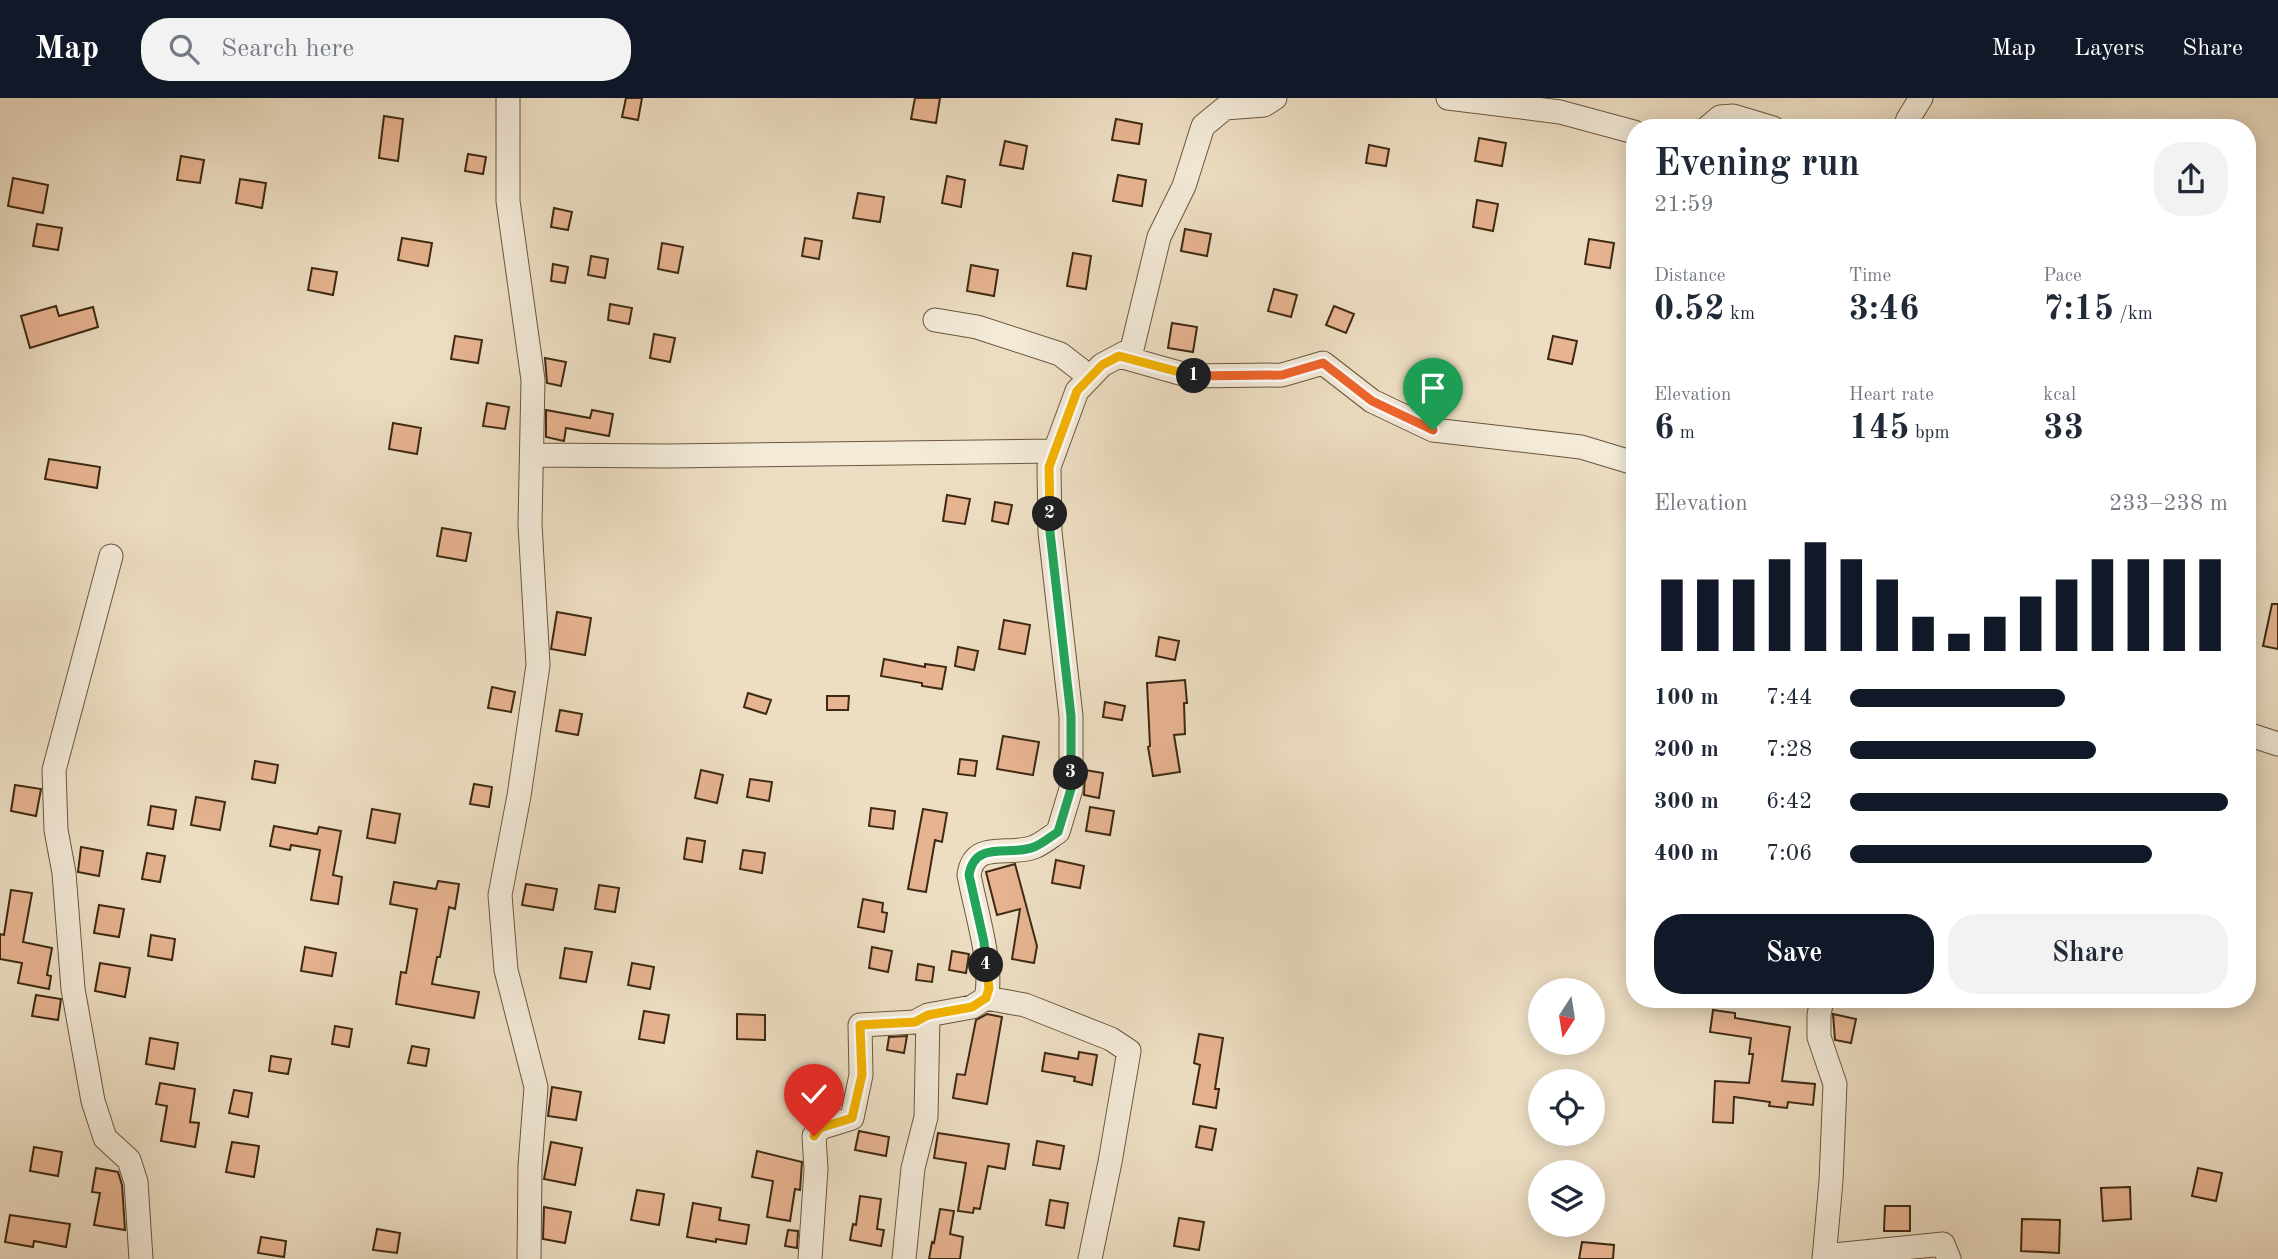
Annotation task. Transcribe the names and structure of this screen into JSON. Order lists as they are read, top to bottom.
{
  "north": "bottom",
  "page": {
    "header": "Map",
    "search": "Search here",
    "nav": ["Map", "Layers", "Share"],
    "heading": ["Evening run", "21:59"],
    "stats": [
      ["Distance", "0.52 km"],
      ["Time", "3:46"],
      ["Pace", "7:15 /km"],
      ["Elevation", "6 m"],
      ["Heart rate", "145 bpm"],
      ["kcal", "33"]
    ],
    "pins": [
      "1",
      "2",
      "3",
      "4"
    ],
    "chart": ["Elevation", "233–238 m"],
    "list": [
      {
        "name": "100 m",
        "note": "7:44"
      },
      {
        "name": "200 m",
        "note": "7:28"
      },
      {
        "name": "300 m",
        "note": "6:42"
      },
      {
        "name": "400 m",
        "note": "7:06"
      }
    ],
    "buttons": ["Save", "Share"]
  }
}
